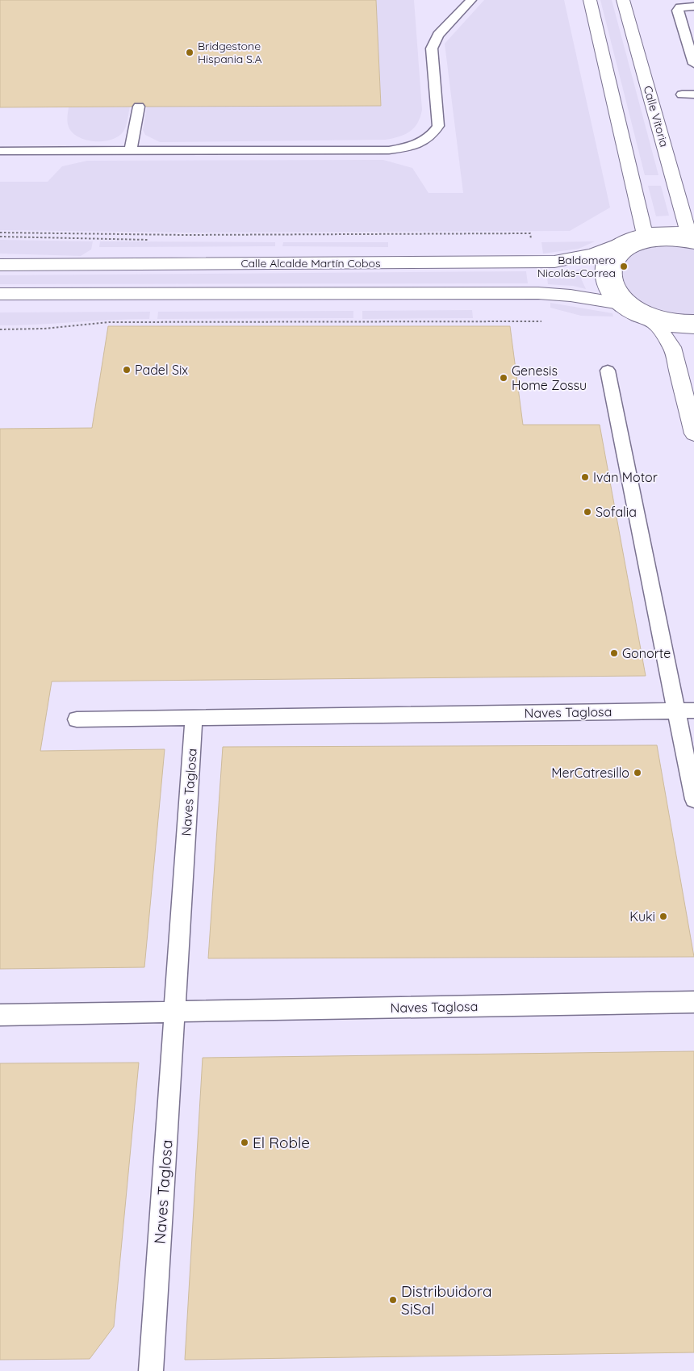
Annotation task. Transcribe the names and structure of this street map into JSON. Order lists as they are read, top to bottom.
{
  "streets": {
    "main road": ["Calle Vitoria", "Calle Alcalde Martín Cobos"],
    "lane": ["Naves Taglosa"]
  },
  "crossings": [
    ["Calle Vitoria", "Calle Alcalde Martín Cobos"]
  ],
  "places": [
    "Bridgestone Hispania S.A",
    "Baldomero Nicolás-Correa",
    "Padel Six",
    "Genesis Home Zossu",
    "Iván Motor",
    "Sofalia",
    "Gonorte",
    "MerCatresillo",
    "Kuki",
    "El Roble",
    "Distribuidora SiSal"
  ]
}
